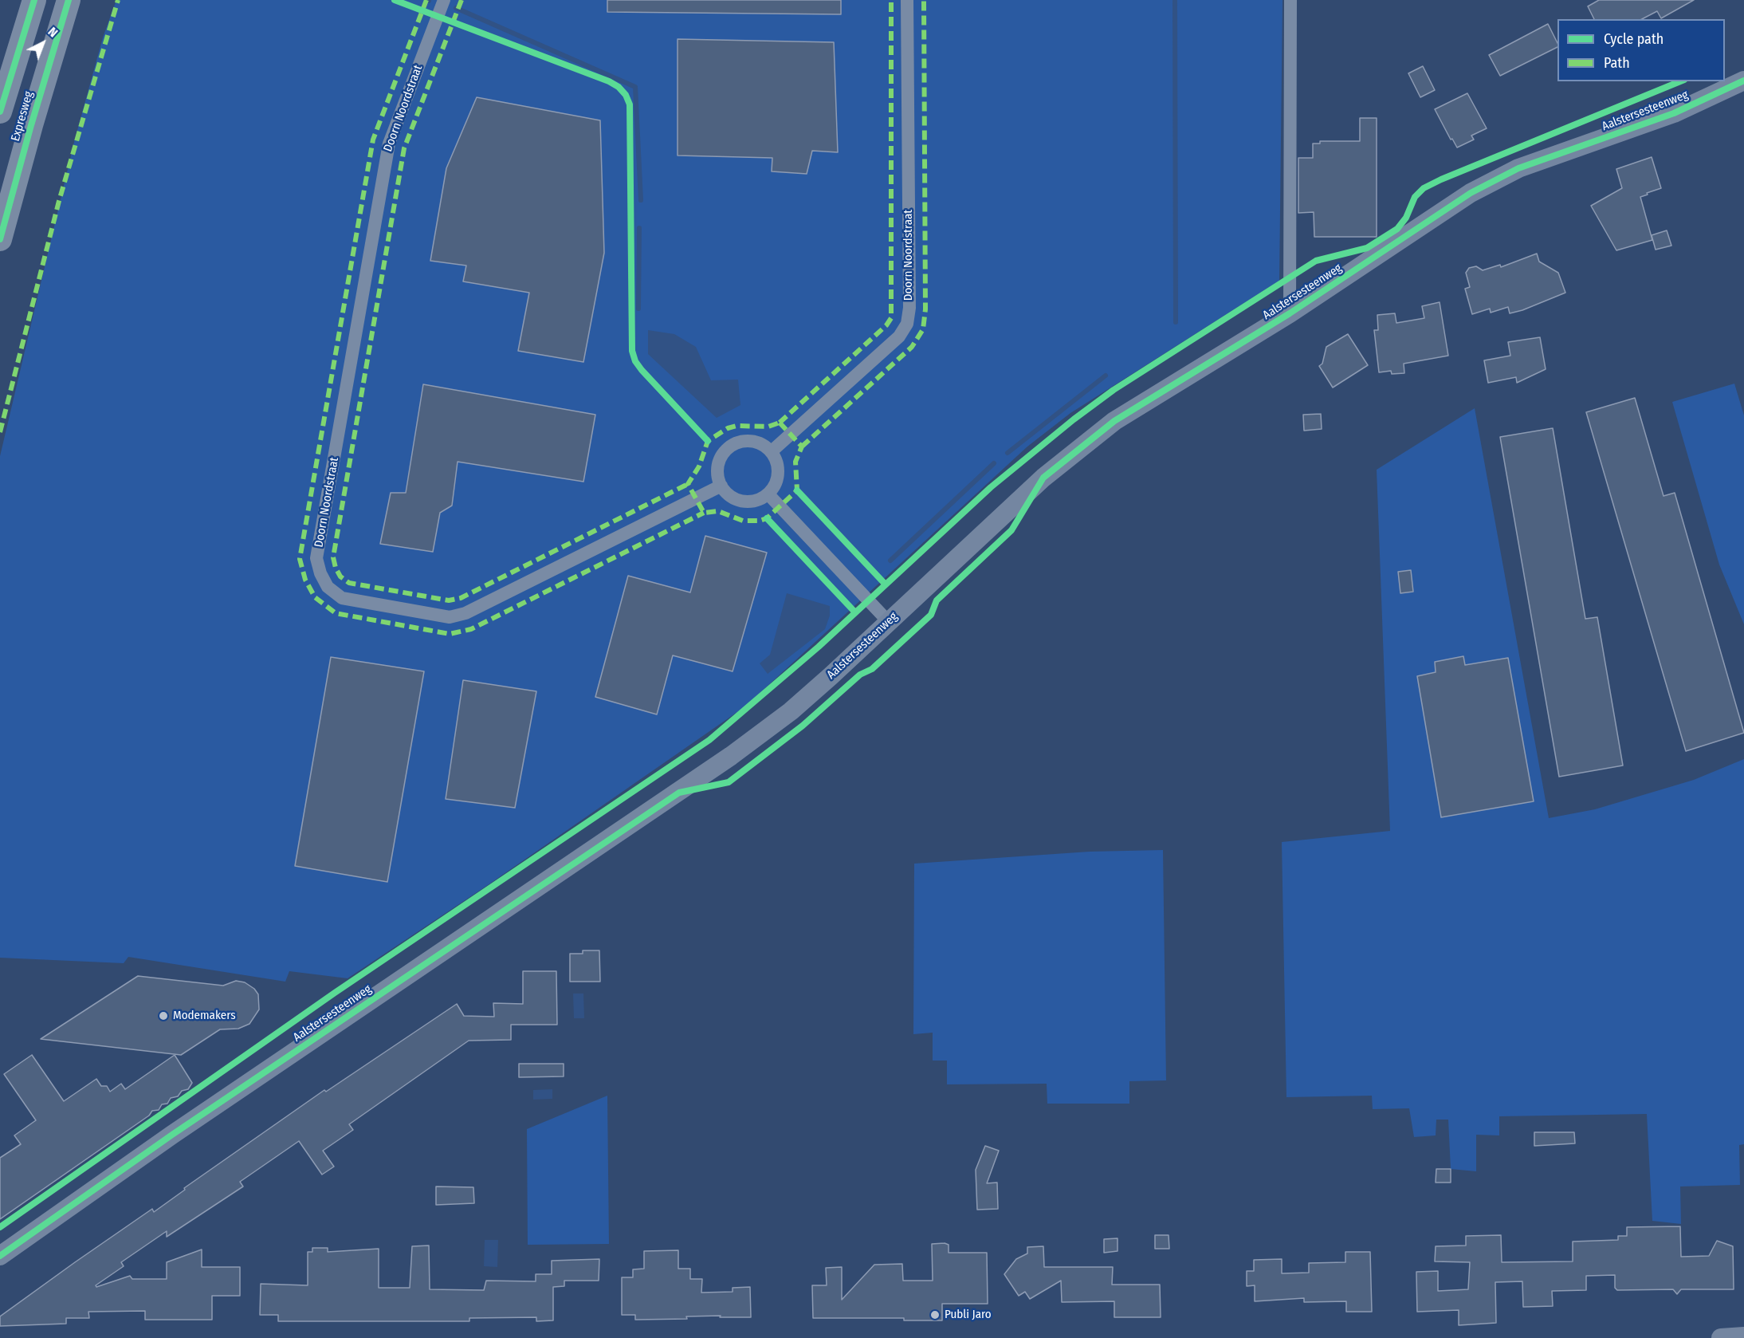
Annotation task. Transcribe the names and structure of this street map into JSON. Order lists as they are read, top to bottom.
{
  "streets": {
    "highway": ["Expresweg"],
    "main road": ["Aalstersesteenweg"],
    "street": ["Doorn Noordstraat"]
  },
  "places": ["Modemakers", "Publi Jaro"],
  "legend": ["Cycle path", "Path"],
  "north": "top right"
}
